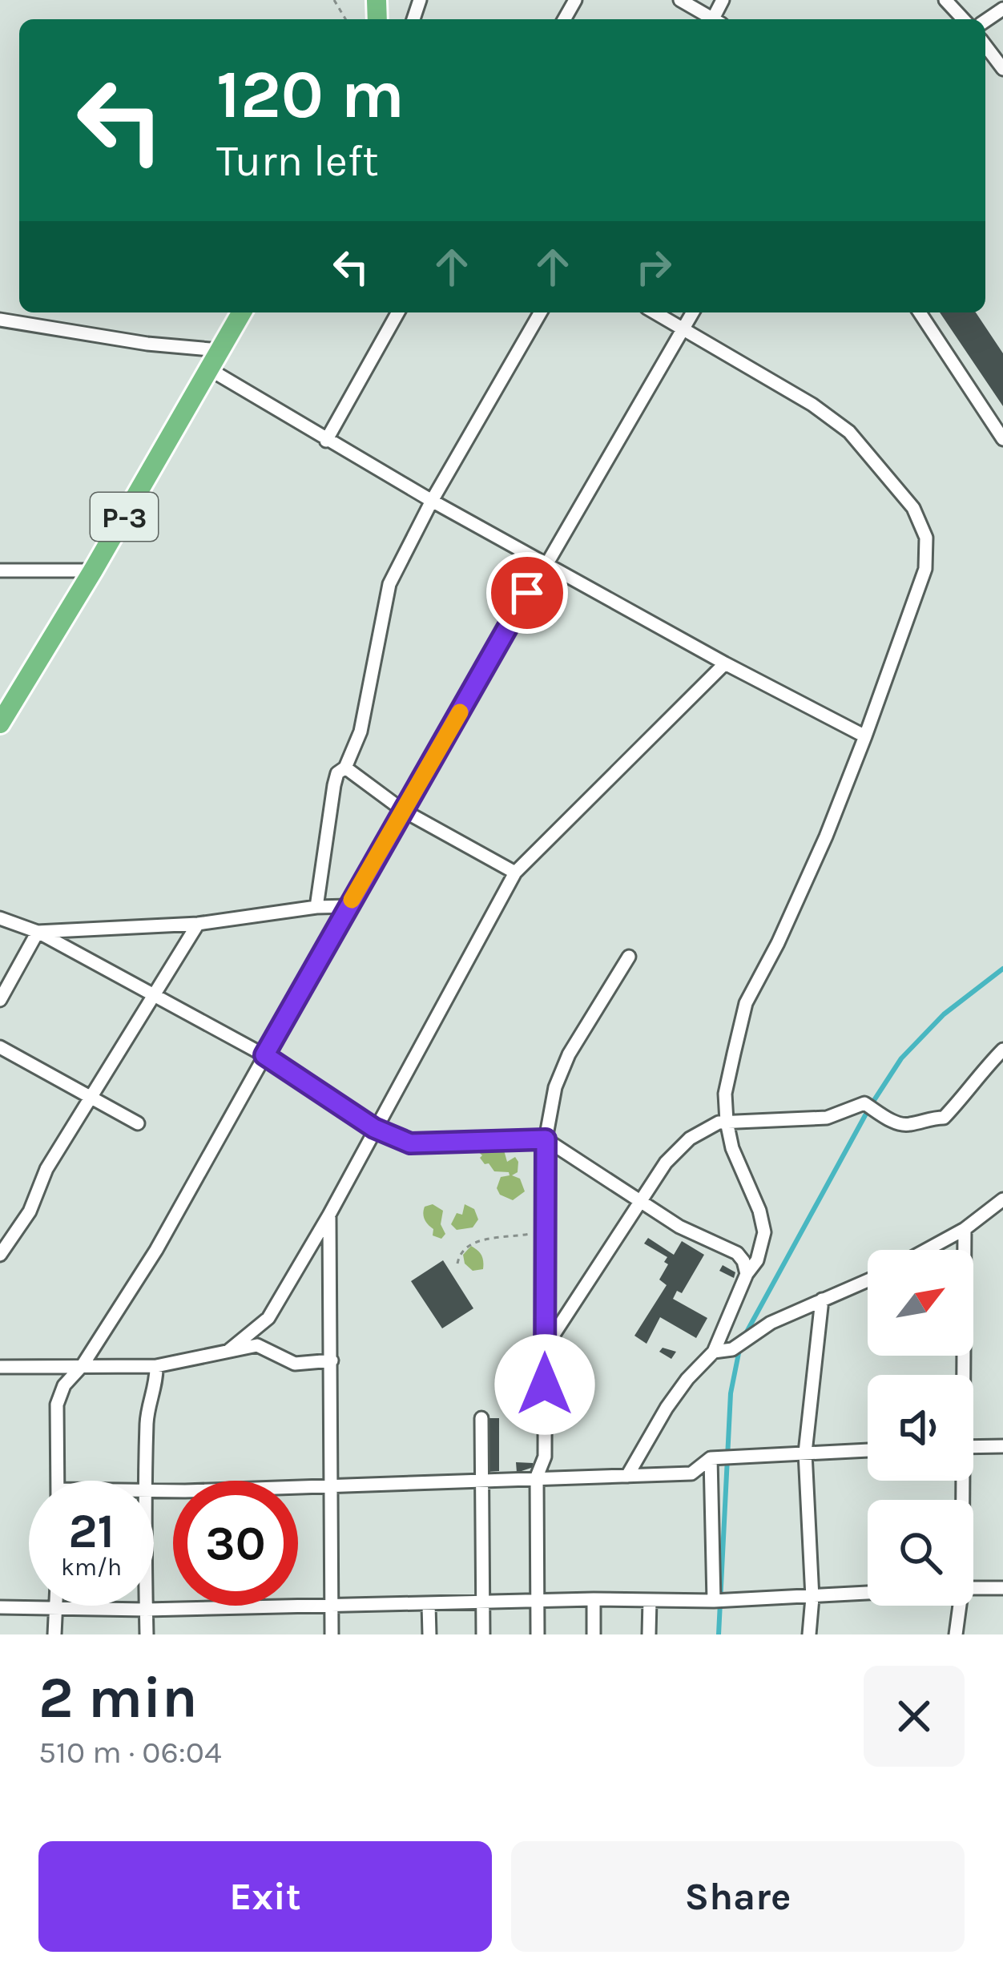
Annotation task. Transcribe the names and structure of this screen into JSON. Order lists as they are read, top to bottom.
{
  "streets": {
    "highway": ["P-3"]
  },
  "north": "top right",
  "page": {
    "turn": ["120 m", "Turn left"],
    "speed": "21 km/h",
    "limit": "30",
    "heading": ["2 min", "510 m · 06:04"],
    "buttons": ["Exit", "Share"]
  }
}
